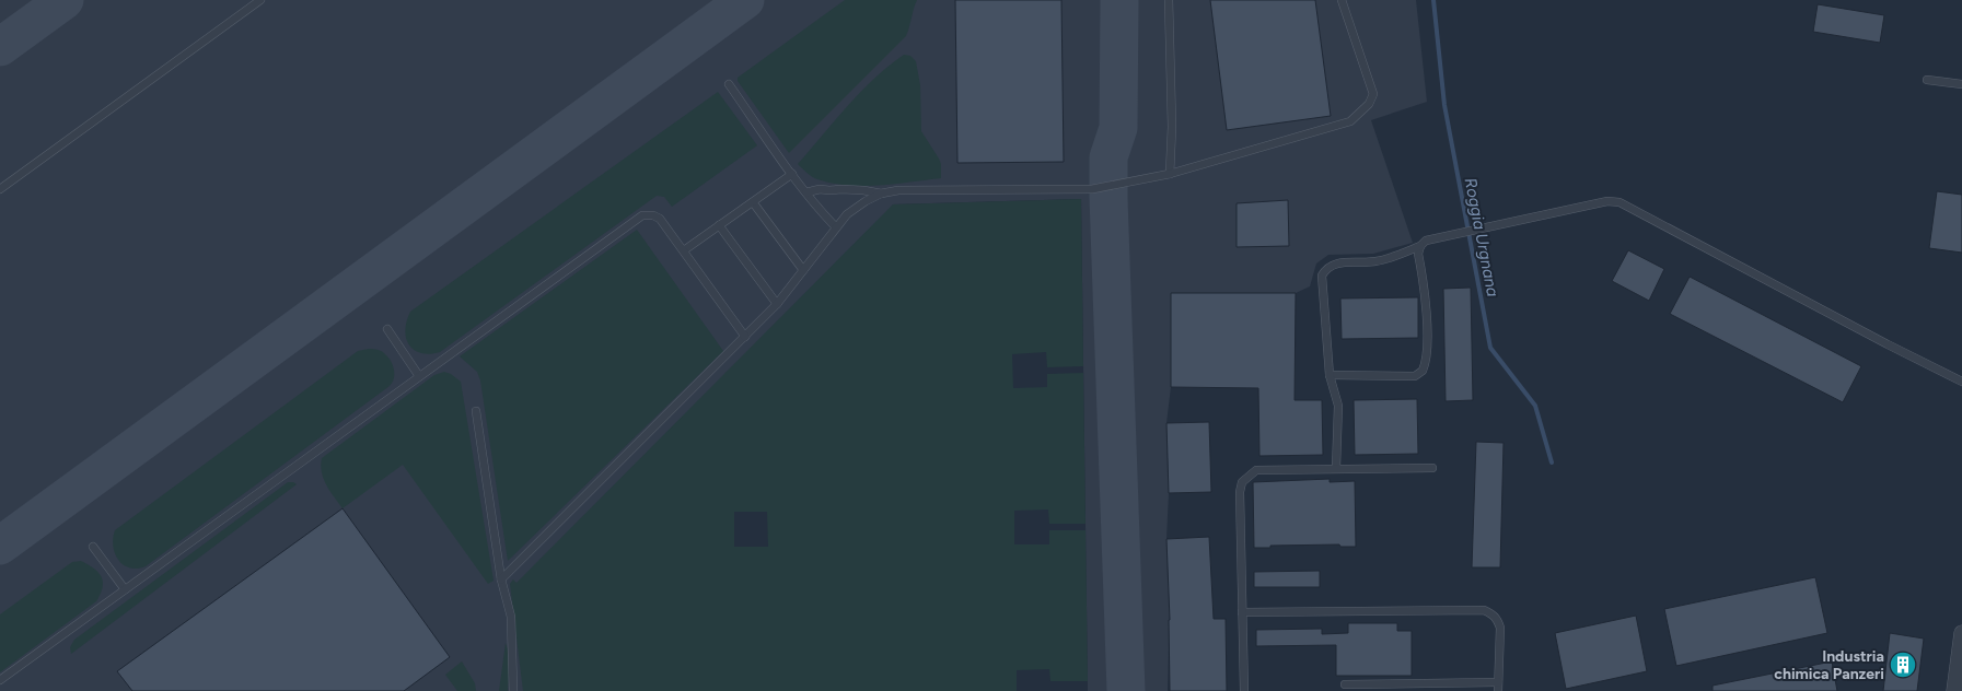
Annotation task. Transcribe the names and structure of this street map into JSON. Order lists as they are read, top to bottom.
{
  "water": ["Roggia Urgnana"],
  "places": {
    "building": ["Industria chimica Panzeri"]
  }
}
